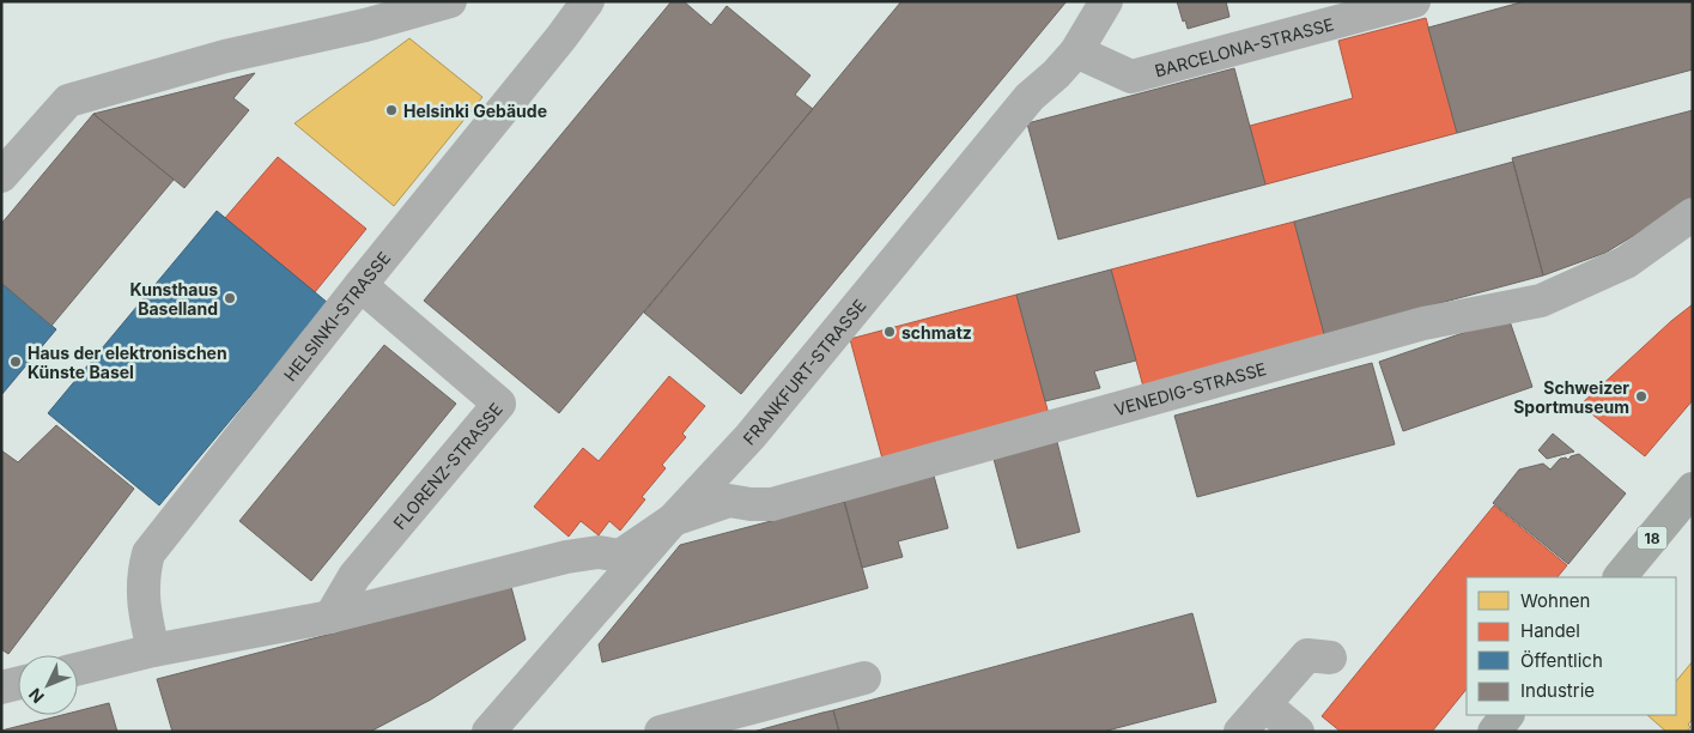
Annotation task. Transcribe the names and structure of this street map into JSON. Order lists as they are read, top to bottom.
{
  "streets": {
    "main road": ["18"],
    "street": [
      "BARCELONA-STRASSE",
      "HELSINKI-STRASSE",
      "FRANKFURT-STRASSE",
      "VENEDIG-STRASSE",
      "FLORENZ-STRASSE"
    ]
  },
  "crossings": [
    ["BARCELONA-STRASSE", "FRANKFURT-STRASSE"],
    ["HELSINKI-STRASSE", "FLORENZ-STRASSE"],
    ["FRANKFURT-STRASSE", "VENEDIG-STRASSE"]
  ],
  "places": [
    "Helsinki Gebäude",
    "Kunsthaus Baselland",
    "schmatz",
    "Haus der elektronischen Künste Basel",
    "Schweizer Sportmuseum"
  ],
  "legend": [
    "Wohnen",
    "Handel",
    "Öffentlich",
    "Industrie"
  ],
  "north": "bottom left"
}
